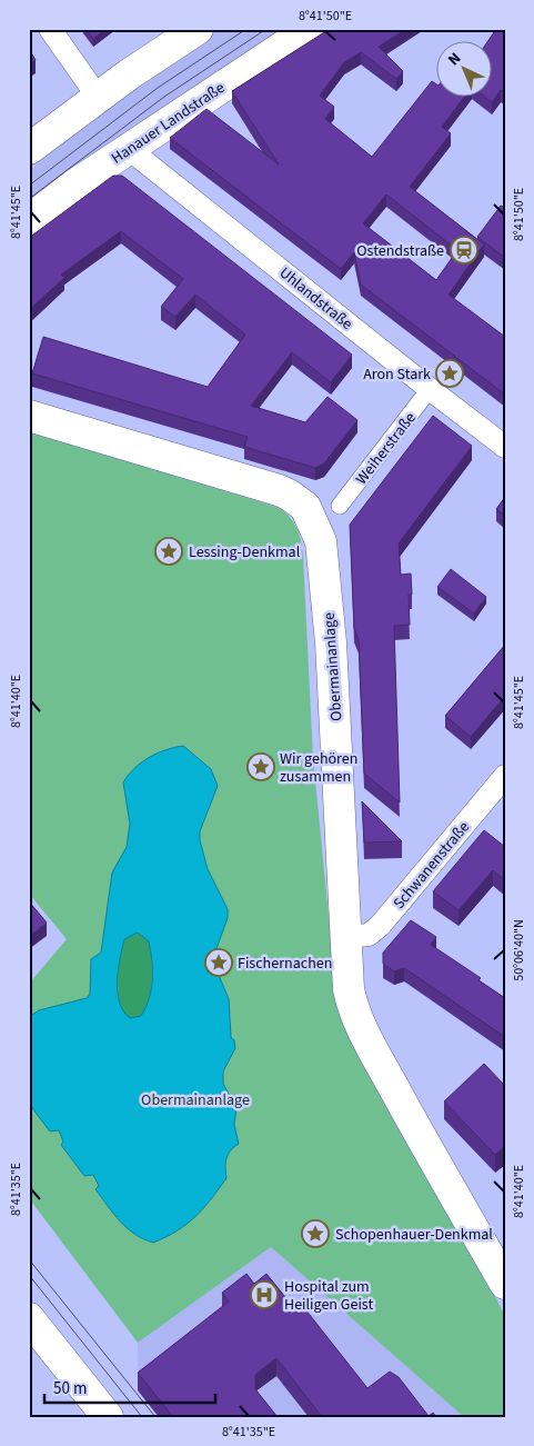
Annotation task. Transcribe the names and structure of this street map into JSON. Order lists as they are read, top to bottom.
{
  "streets": {
    "main road": ["Hanauer Landstraße", "Obermainanlage"],
    "street": ["Uhlandstraße", "Weiherstraße", "Schwanenstraße"]
  },
  "crossings": [
    ["Hanauer Landstraße", "Uhlandstraße"],
    ["Uhlandstraße", "Weiherstraße"],
    ["Obermainanlage", "Schwanenstraße"]
  ],
  "parks": ["Obermainanlage"],
  "places": {
    "station": ["Ostendstraße"],
    "place": [
      "Aron Stark",
      "Lessing-Denkmal",
      "Wir gehören zusammen",
      "Fischernachen",
      "Schopenhauer-Denkmal"
    ],
    "hospital": ["Hospital zum Heiligen Geist"]
  },
  "scale_bar": "50 m",
  "north": "top left",
  "coordinates": [
    "8°41'50\"E",
    "8°41'45\"E",
    "8°41'40\"E",
    "50°06'40\"N",
    "8°41'35\"E"
  ]
}
